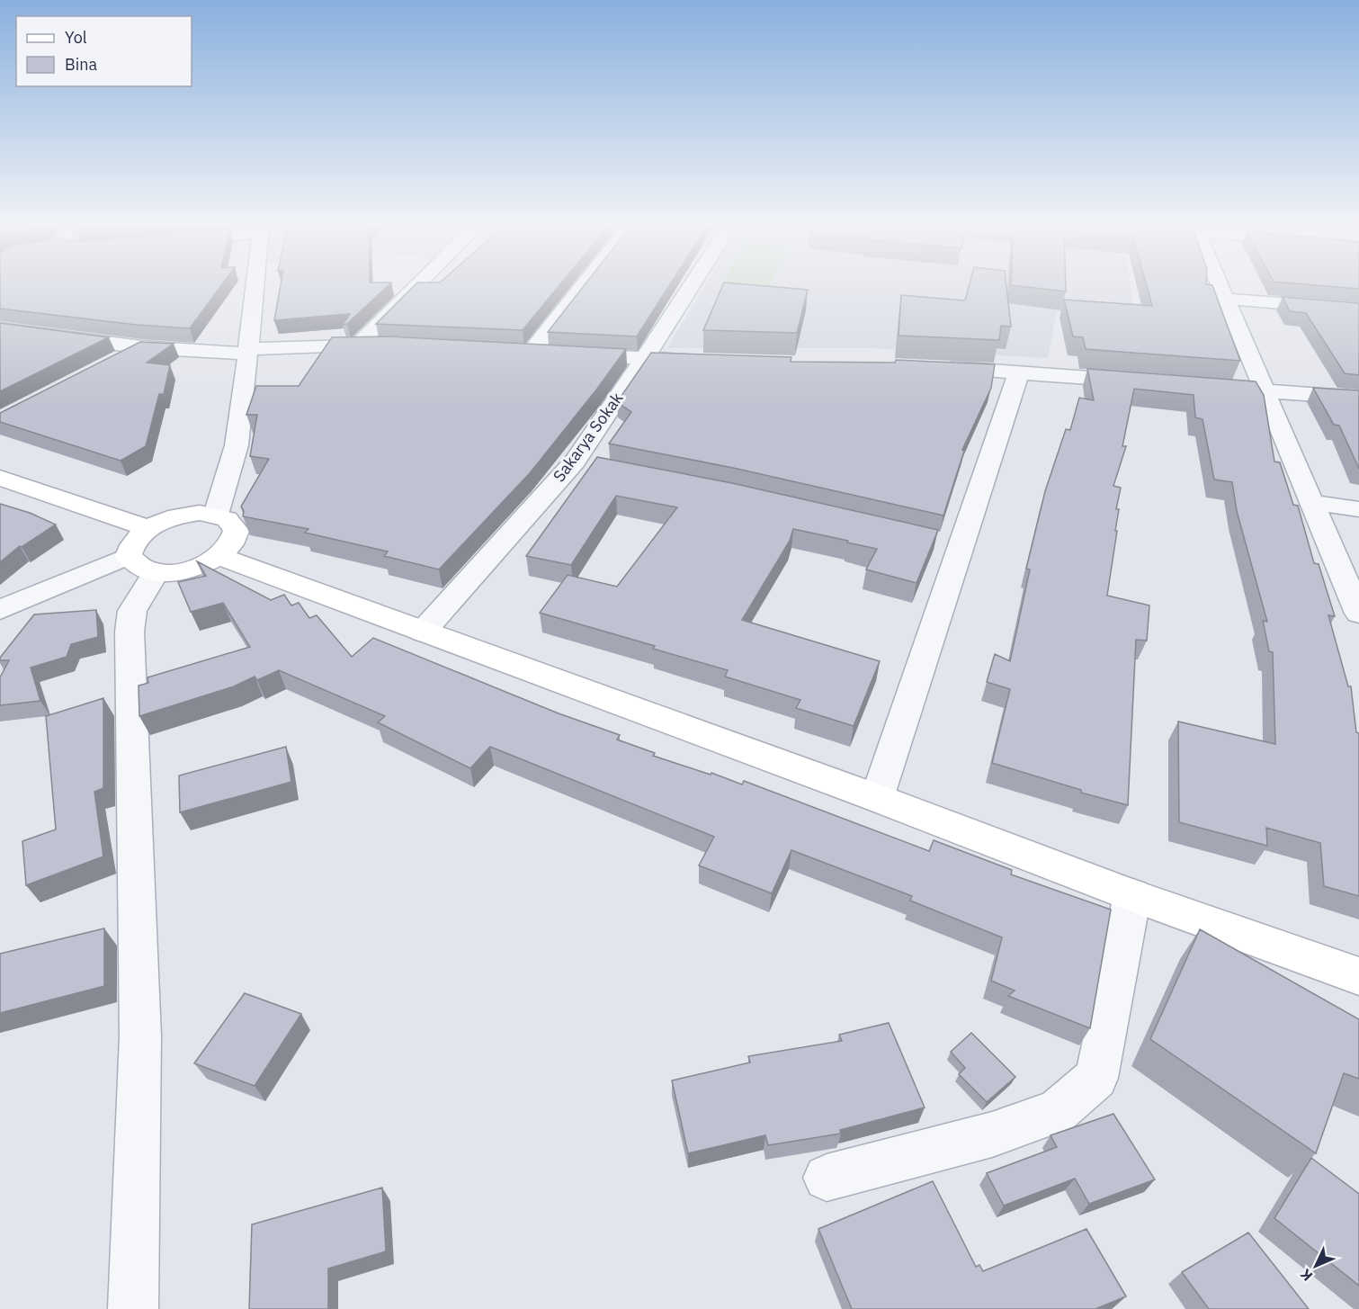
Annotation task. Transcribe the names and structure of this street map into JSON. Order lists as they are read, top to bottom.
{
  "streets": {
    "street": ["Sakarya Sokak"]
  },
  "legend": ["Yol", "Bina"],
  "north": "bottom left"
}
